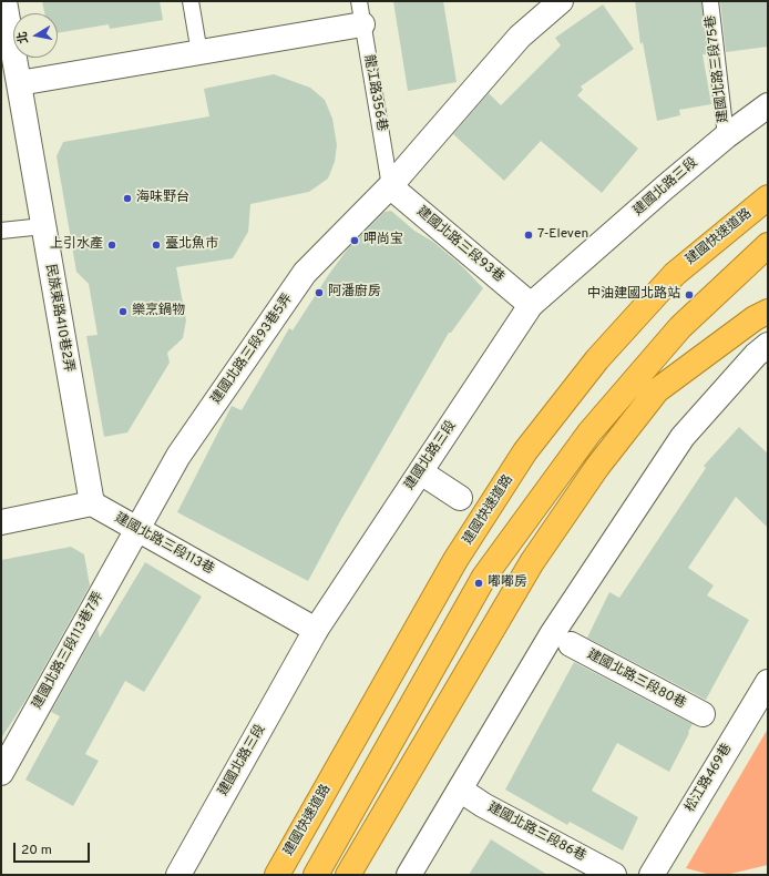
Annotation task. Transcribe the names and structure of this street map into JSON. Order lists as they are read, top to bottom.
{
  "streets": {
    "highway": ["建國快速道路"],
    "street": [
      "建國北路三段",
      "建國北路三段93巷",
      "民族東路410巷2弄",
      "建國北路三段93巷5弄",
      "建國北路三段113巷",
      "建國北路三段113巷7弄",
      "建國北路三段80巷",
      "松江路469巷",
      "建國北路三段86巷"
    ],
    "lane": ["建國北路三段75巷", "龍江路356巷"]
  },
  "crossings": [
    ["建國北路三段75巷", "建國北路三段"],
    ["龍江路356巷", "建國北路三段93巷"],
    ["龍江路356巷", "建國北路三段93巷5弄"],
    ["建國北路三段", "建國北路三段93巷"],
    ["建國北路三段", "建國北路三段113巷"],
    ["建國北路三段93巷", "建國北路三段93巷5弄"],
    ["民族東路410巷2弄", "建國北路三段113巷"],
    ["建國北路三段93巷5弄", "建國北路三段113巷"],
    ["建國北路三段93巷5弄", "建國北路三段113巷7弄"],
    ["建國北路三段113巷", "建國北路三段113巷7弄"]
  ],
  "places": [
    "海味野台",
    "7-Eleven",
    "呷尚宝",
    "上引水產",
    "臺北魚市",
    "阿潘廚房",
    "中油建國北路站",
    "樂烹鍋物",
    "嘟嘟房"
  ],
  "scale_bar": "20 m",
  "north": "left"
}
